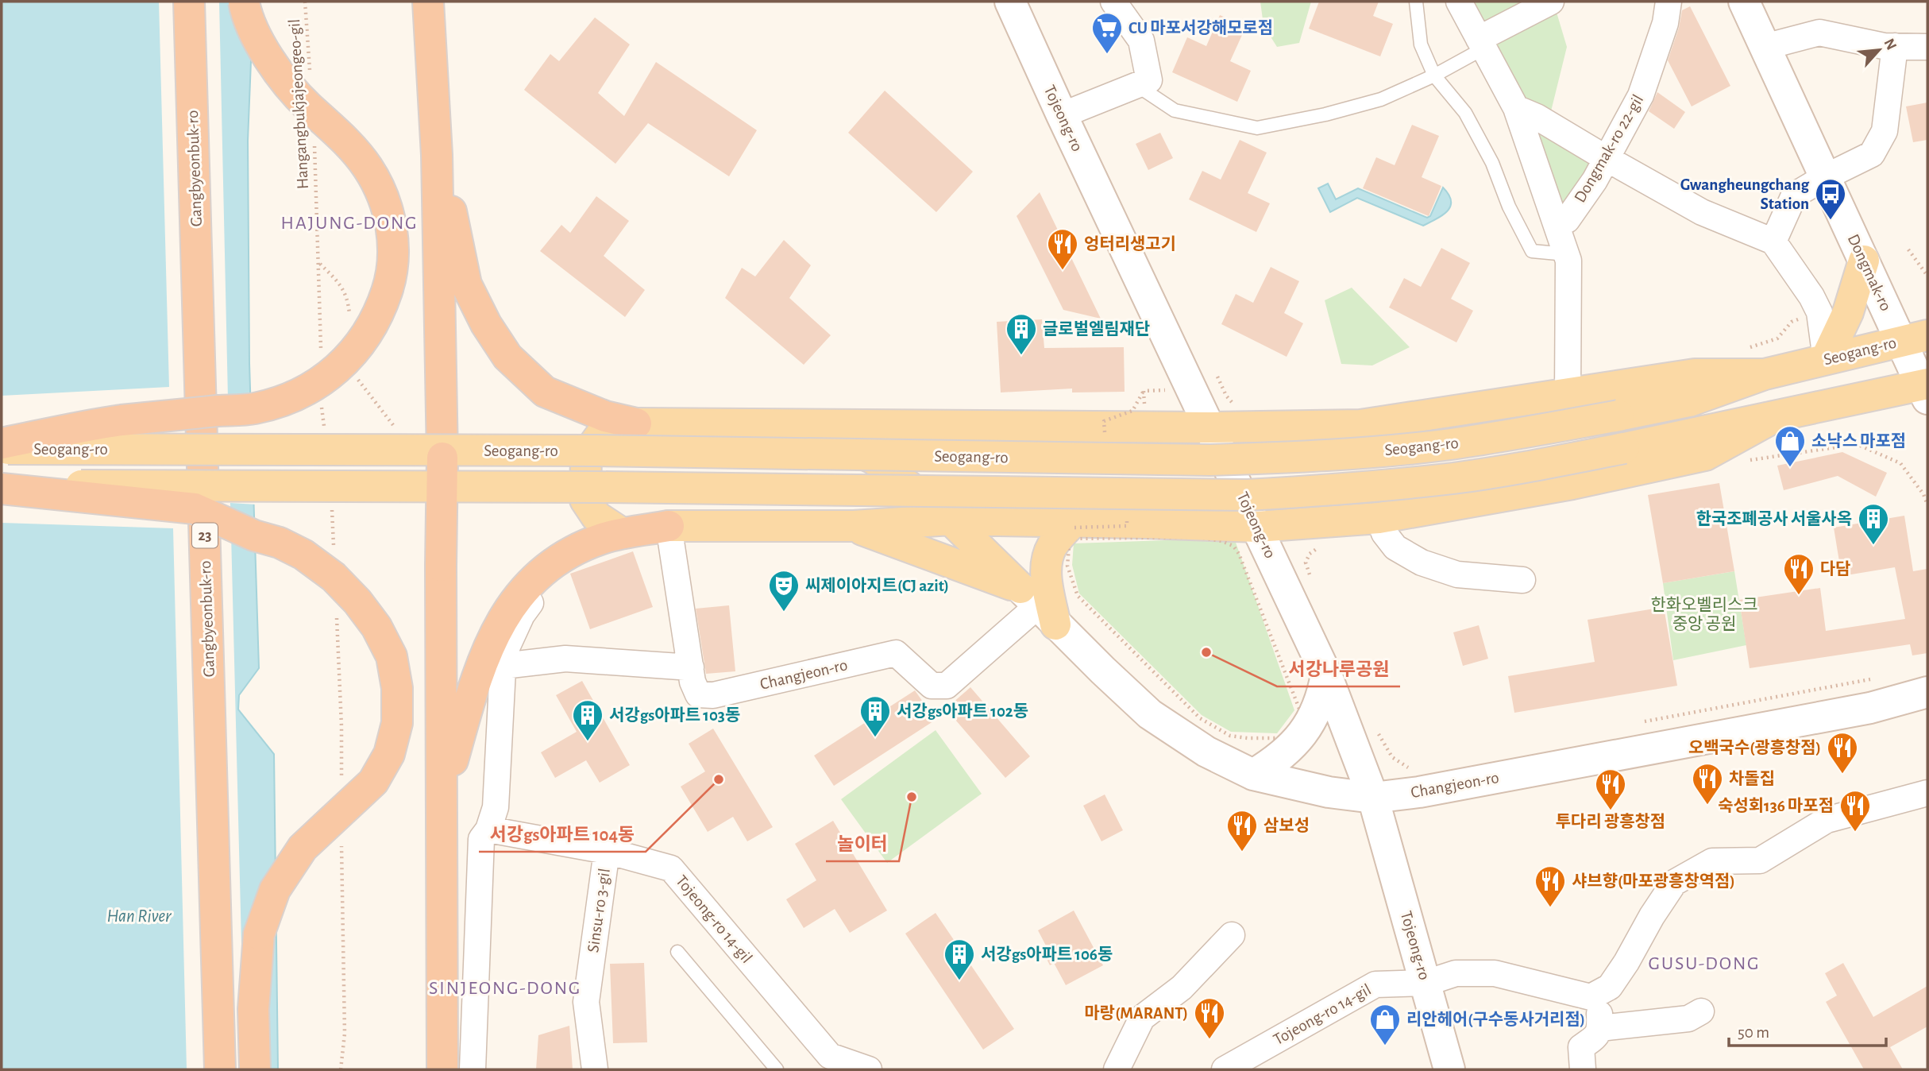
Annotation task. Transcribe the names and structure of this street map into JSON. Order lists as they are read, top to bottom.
{
  "streets": {
    "highway": ["Gangbyeonbuk-ro", "23"],
    "main road": [
      "Tojeong-ro",
      "Dongmak-ro",
      "Seogang-ro",
      "Changjeon-ro"
    ],
    "street": ["Dongmak-ro 22-gil", "Sinsu-ro 3-gil", "Tojeong-ro 14-gil"],
    "path": ["Hangangbukjajeongeo-gil"]
  },
  "crossings": [
    ["Tojeong-ro", "Changjeon-ro"],
    ["Tojeong-ro", "Tojeong-ro 14-gil"],
    ["Dongmak-ro", "Seogang-ro"],
    ["Sinsu-ro 3-gil", "Tojeong-ro 14-gil"]
  ],
  "districts": ["HAJUNG-DONG", "GUSU-DONG", "SINJEONG-DONG"],
  "water": ["Han River"],
  "parks": ["한화오벨리스크 중앙 공원"],
  "places": {
    "supermarket": ["CU 마포서강해모로점"],
    "bus stop": ["Gwangheungchang Station"],
    "restaurant": [
      "엉터리생고기",
      "다담",
      "오백국수(광흥창점)",
      "차돌집",
      "투다리 광흥창점",
      "숙성회136 마포점",
      "삼보성",
      "샤브향(마포광흥창역점)",
      "마랑(MARANT)"
    ],
    "building": [
      "글로벌엘림재단",
      "한국조폐공사 서울사옥",
      "서강gs아파트 102동",
      "서강gs아파트 103동",
      "서강gs아파트 106동"
    ],
    "shop": ["소낙스 마포점", "리안헤어(구수동사거리점)"],
    "theatre": ["씨제이아지트(CJ azit)"],
    "other": ["서강나루공원", "서강gs아파트 104동", "놀이터"]
  },
  "scale_bar": "50 m",
  "north": "top right"
}
